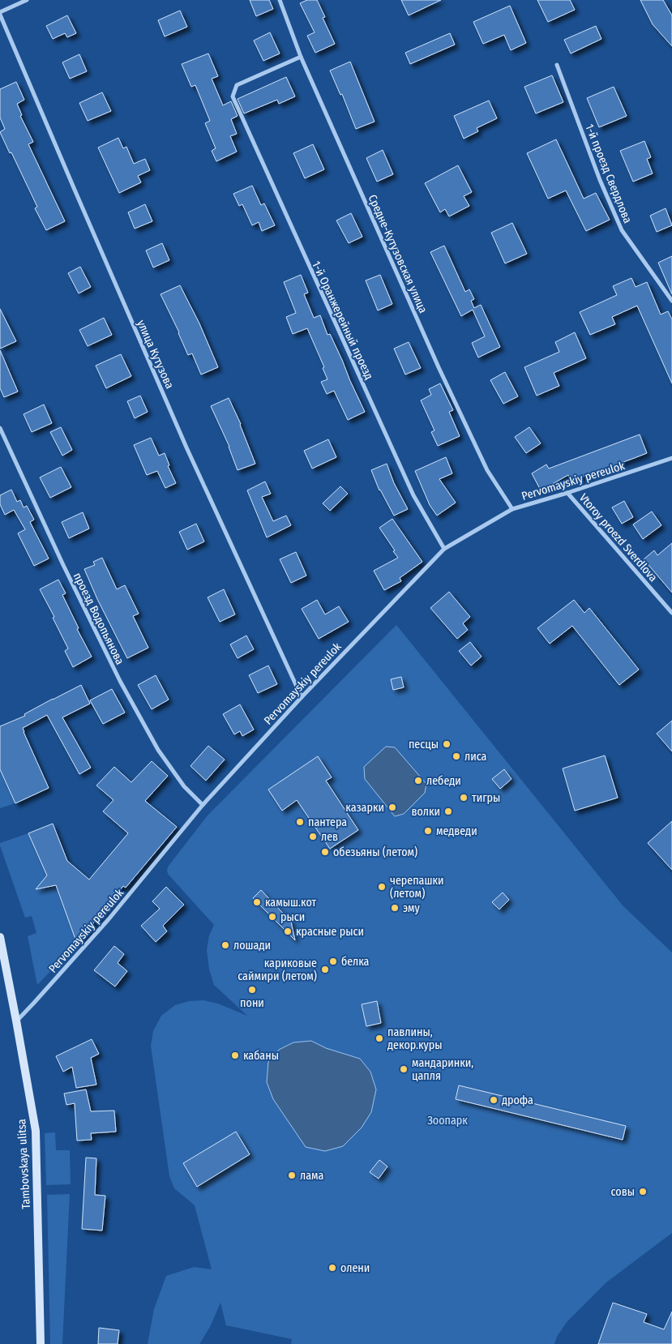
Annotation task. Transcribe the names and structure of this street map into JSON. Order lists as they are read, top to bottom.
{
  "streets": {
    "main road": ["Tambovskaya ulitsa"],
    "street": [
      "1-й проезд Свердлова",
      "Средне-Кутузовская улица",
      "1-й Оранжерейный проезд",
      "улица Кутузова",
      "Pervomayskiy pereulok",
      "Vtoroy proezd Sverdlova",
      "проезд Водопьянова"
    ]
  },
  "crossings": [
    ["Средне-Кутузовская улица", "1-й Оранжерейный проезд"],
    ["Средне-Кутузовская улица", "Pervomayskiy pereulok"],
    ["1-й Оранжерейный проезд", "Pervomayskiy pereulok"],
    ["улица Кутузова", "Pervomayskiy pereulok"],
    ["Pervomayskiy pereulok", "Vtoroy proezd Sverdlova"],
    ["Pervomayskiy pereulok", "проезд Водопьянова"],
    ["Pervomayskiy pereulok", "Tambovskaya ulitsa"]
  ],
  "parks": ["Зоопарк"],
  "places": [
    "песцы",
    "лиса",
    "лебеди",
    "тигры",
    "казарки",
    "волки",
    "пантера",
    "медведи",
    "лев",
    "обезьяны (летом)",
    "черепашки (летом)",
    "камыш.кот",
    "эму",
    "рыси",
    "красные рыси",
    "лошади",
    "белка",
    "кариковые саймири (летом)",
    "пони",
    "павлины, декор.куры",
    "кабаны",
    "мандаринки, цапля",
    "дрофа",
    "лама",
    "совы",
    "олени"
  ]
}
